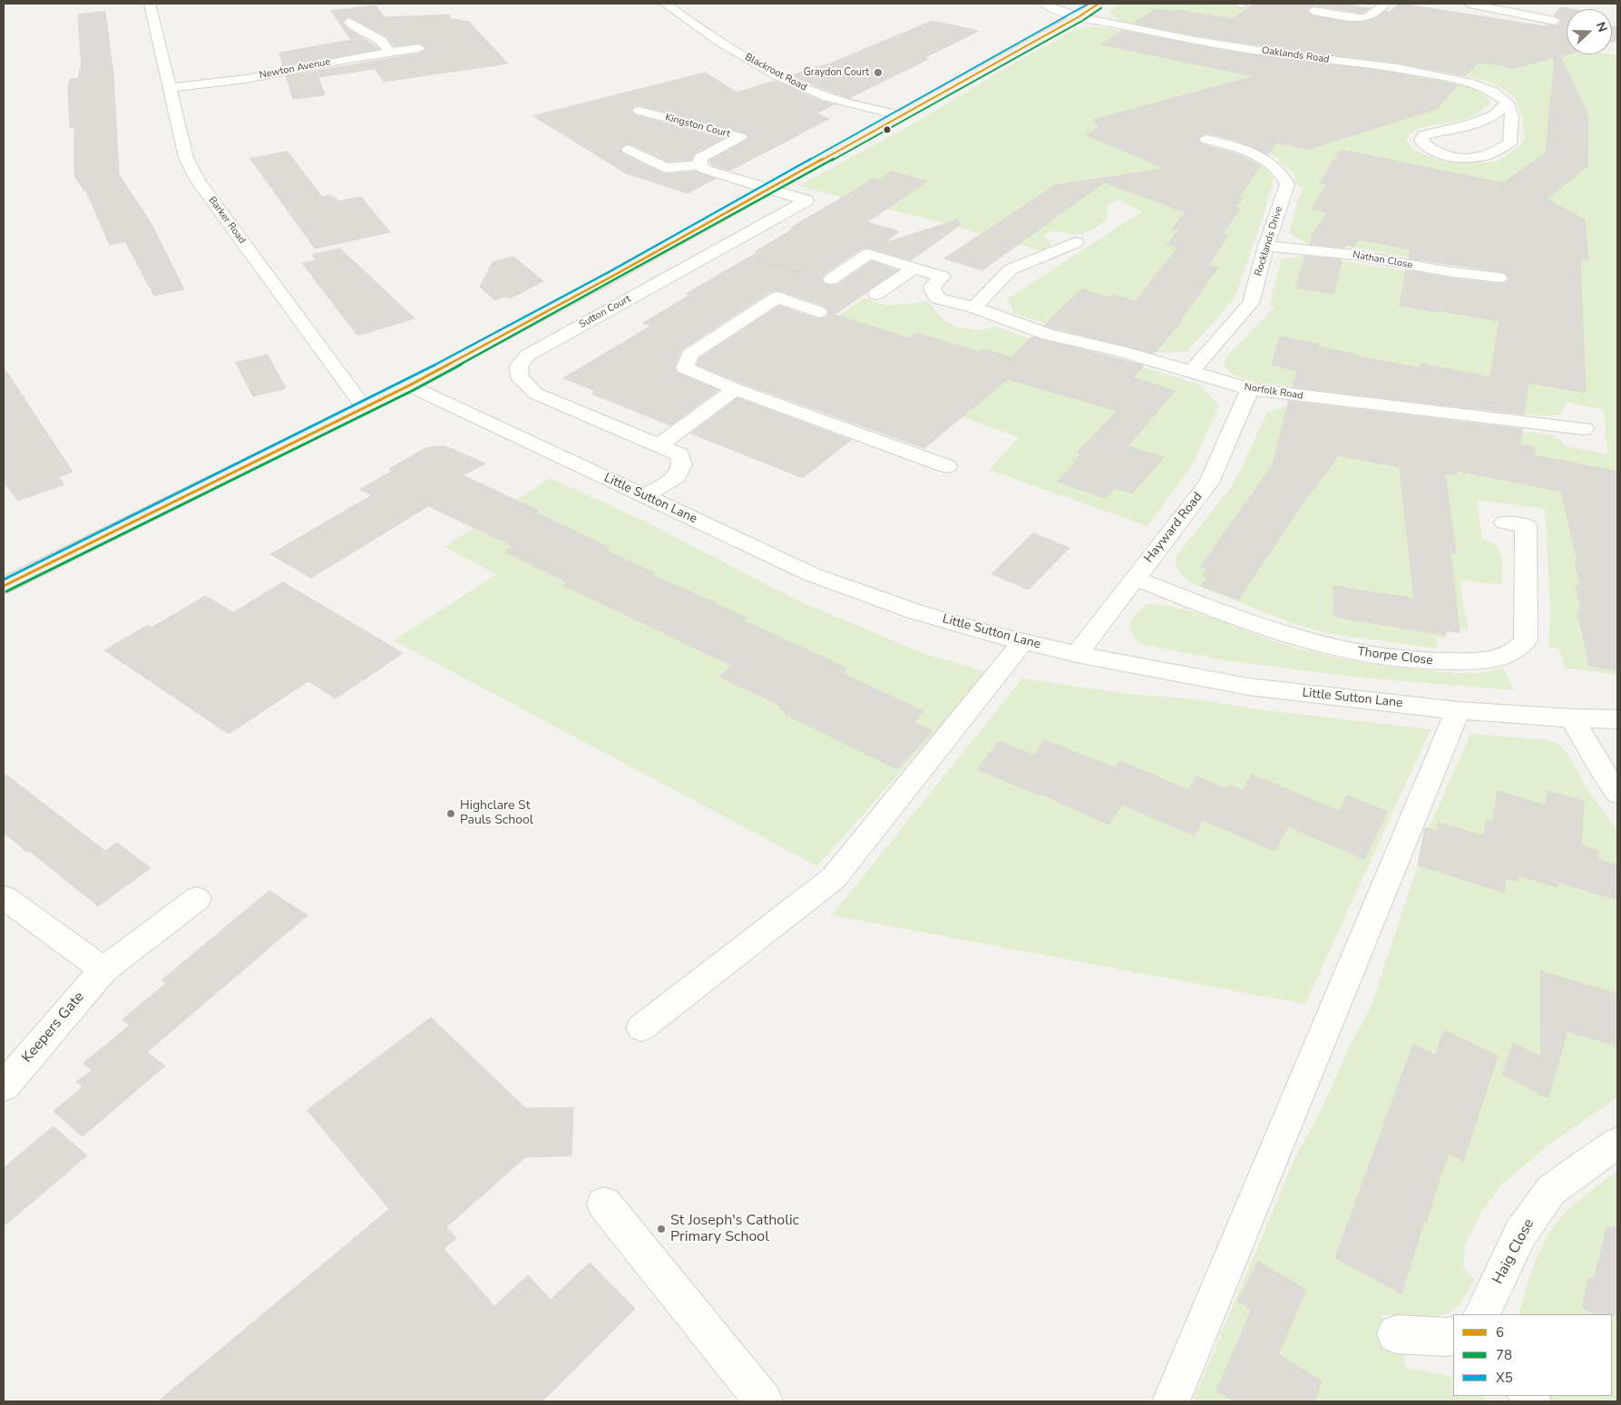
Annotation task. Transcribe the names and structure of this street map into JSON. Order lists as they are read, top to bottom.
{
  "streets": {
    "street": [
      "Oaklands Road",
      "Newton Avenue",
      "Blackroot Road",
      "Kingston Court",
      "Barker Road",
      "Rocklands Drive",
      "Nathan Close",
      "Sutton Court",
      "Norfolk Road",
      "Little Sutton Lane",
      "Hayward Road",
      "Thorpe Close",
      "Keepers Gate",
      "Haig Close"
    ]
  },
  "crossings": [
    ["Newton Avenue", "Barker Road"],
    ["Rocklands Drive", "Nathan Close"],
    ["Rocklands Drive", "Norfolk Road"],
    ["Sutton Court", "Little Sutton Lane"],
    ["Norfolk Road", "Hayward Road"],
    ["Little Sutton Lane", "Hayward Road"],
    ["Hayward Road", "Thorpe Close"]
  ],
  "places": ["Graydon Court", "Highclare St Pauls School", "St Joseph's Catholic Primary School"],
  "lines": ["transit line 6", "transit line X5", "transit line 78"],
  "legend": ["6", "78", "X5"],
  "north": "right"
}
